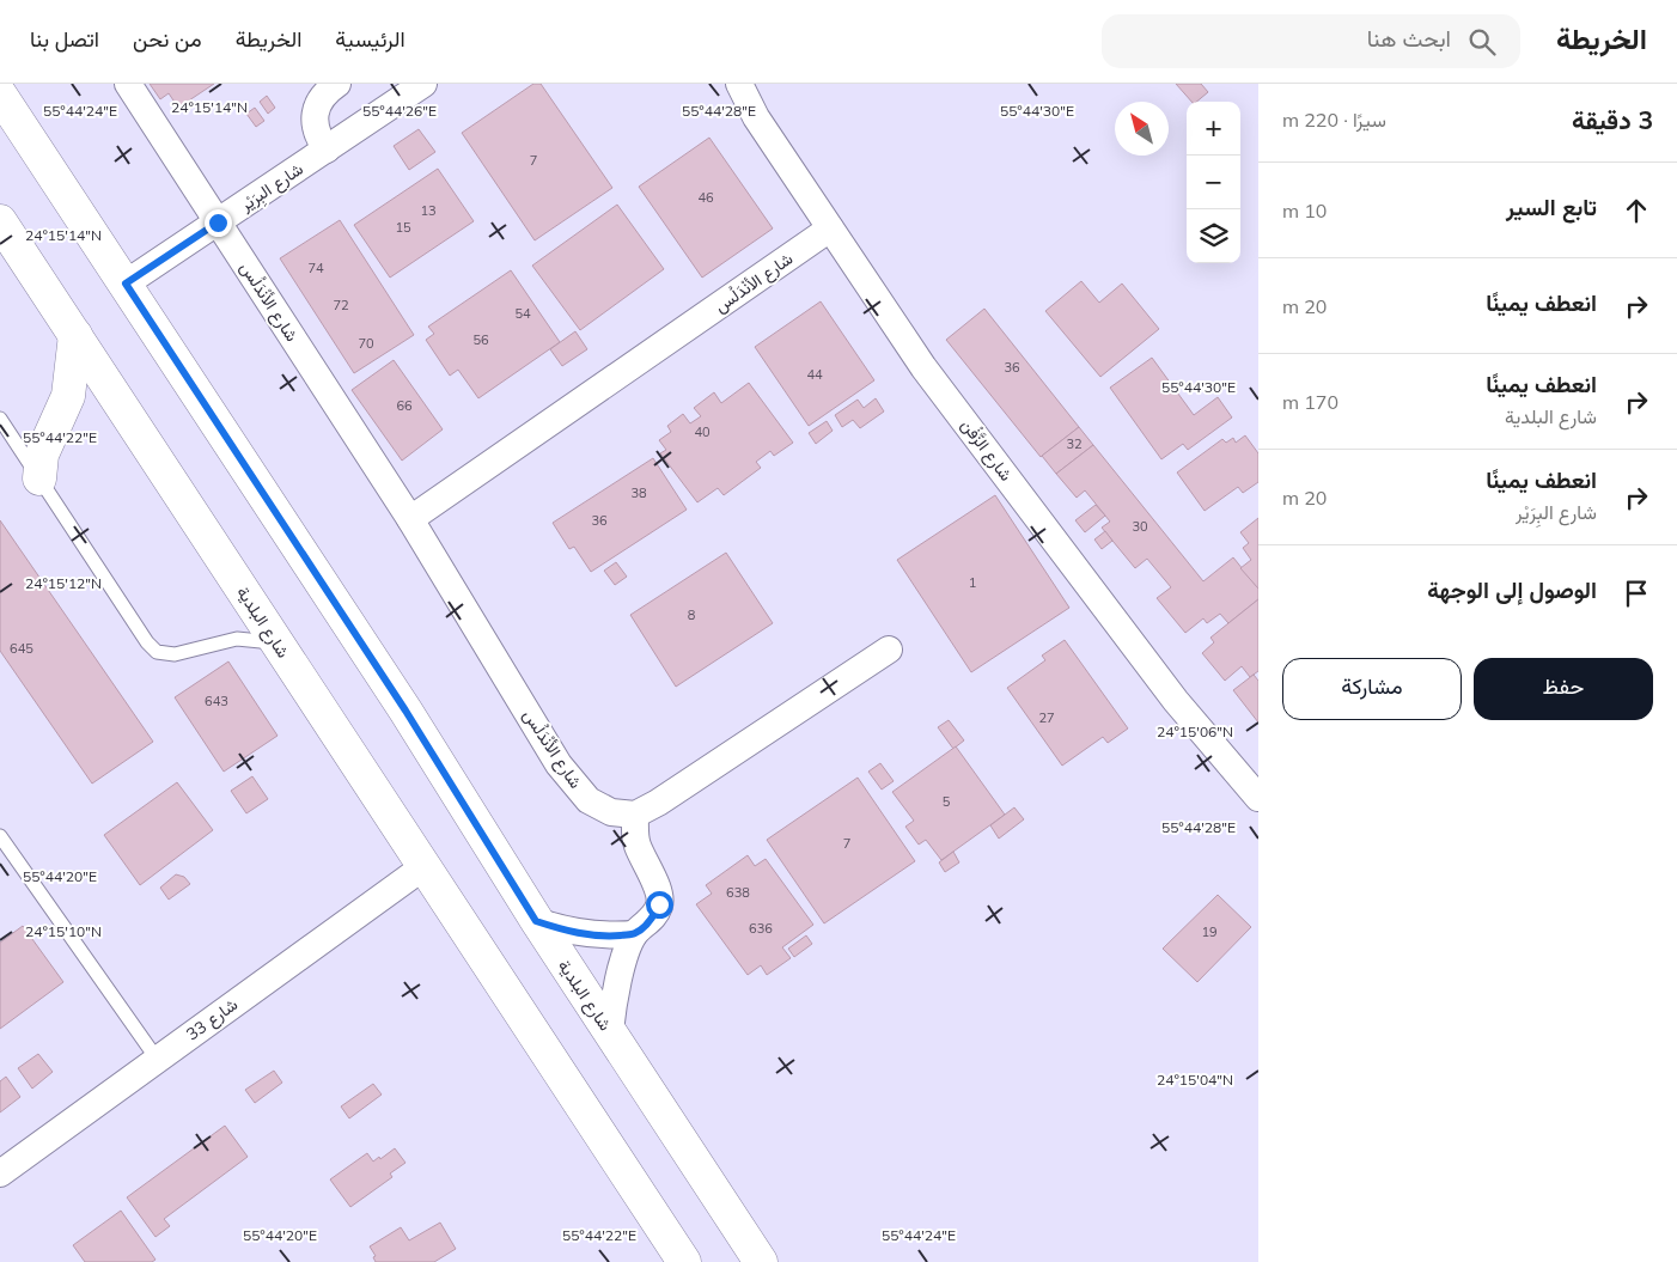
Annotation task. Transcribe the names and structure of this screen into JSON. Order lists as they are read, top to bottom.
{
  "streets": {
    "main road": ["شارع البلدية"],
    "street": [
      "شارع البِرَيْر",
      "شارع الأنْدَلُس",
      "شارع الزَّفْن",
      "شارع 33"
    ]
  },
  "crossings": [
    ["شارع البِرَيْر", "شارع الأنْدَلُس"],
    ["شارع البِرَيْر", "شارع البلدية"],
    ["شارع الأنْدَلُس", "شارع الزَّفْن"],
    ["شارع البلدية", "شارع 33"]
  ],
  "house_numbers": [
    "7",
    "46",
    "13",
    "15",
    "74",
    "72",
    "54",
    "56",
    "70",
    "36",
    "44",
    "66",
    "40",
    "32",
    "38",
    "36",
    "30",
    "1",
    "8",
    "645",
    "643",
    "27",
    "5",
    "7",
    "638",
    "636",
    "19"
  ],
  "north": "top left",
  "page": {
    "header": "الخريطة",
    "search": "ابحث هنا",
    "nav": [
      "الرئيسية",
      "الخريطة",
      "من نحن",
      "اتصل بنا"
    ],
    "heading": ["3 دقيقة", "سيرًا · 220 m"],
    "map_buttons": ["+", "−"],
    "list": [
      ["تابع السير", "10 m"],
      ["انعطف يمينًا", "20 m"],
      ["انعطف يمينًا", "شارع البلدية", "170 m"],
      ["انعطف يمينًا", "شارع البِرَيْر", "20 m"],
      "الوصول إلى الوجهة"
    ],
    "buttons": ["حفظ", "مشاركة"]
  },
  "coordinates": [
    "24°15'14\"N",
    "55°44'24\"E",
    "55°44'26\"E",
    "55°44'28\"E",
    "55°44'30\"E",
    "55°44'22\"E",
    "24°15'12\"N",
    "24°15'06\"N",
    "55°44'20\"E",
    "24°15'10\"N",
    "24°15'04\"N"
  ]
}
